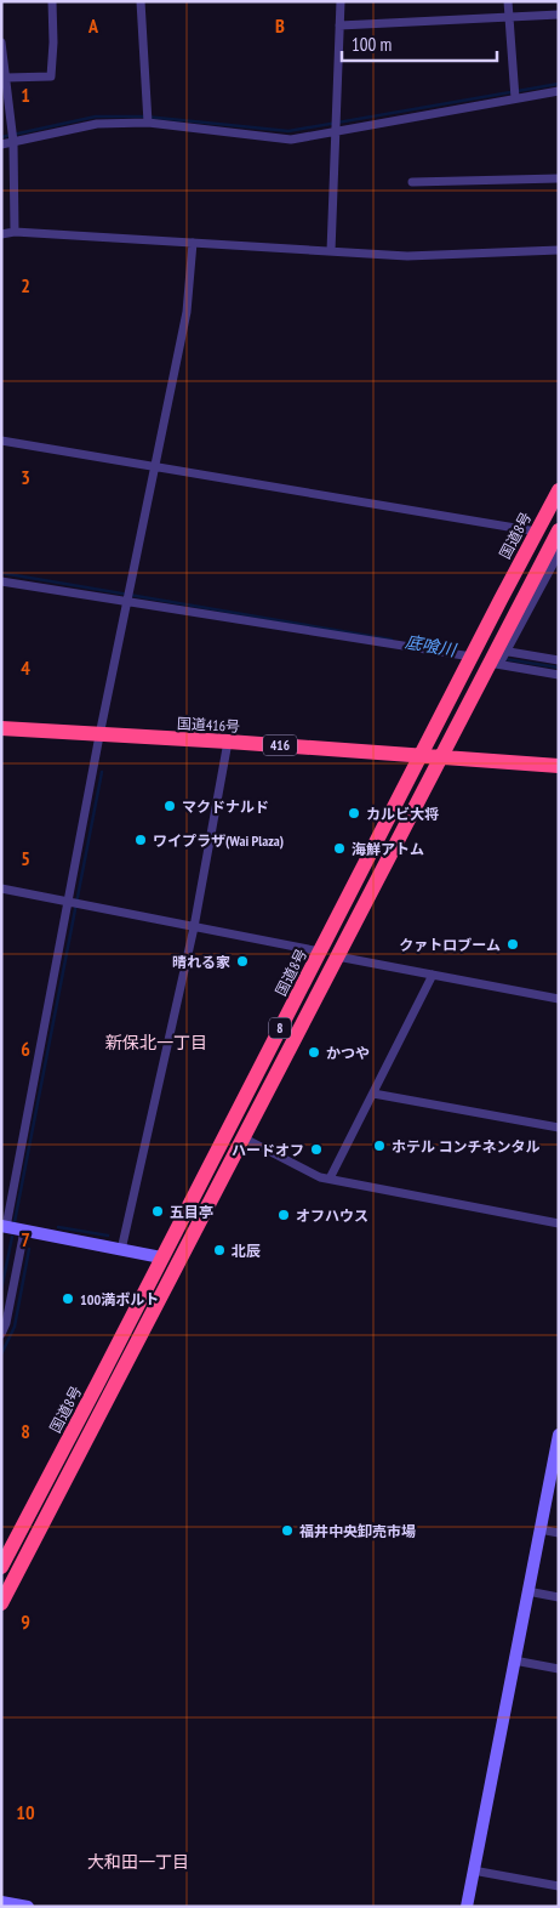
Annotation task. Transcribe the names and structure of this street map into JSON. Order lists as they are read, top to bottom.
{
  "streets": {
    "highway": [
      "国道8号",
      "国道416号",
      "416",
      "8"
    ]
  },
  "crossings": [
    ["国道8号", "国道416号"],
    ["国道416号", "8"]
  ],
  "districts": ["新保北一丁目", "大和田一丁目"],
  "water": ["底喰川"],
  "places": [
    "マクドナルド",
    "カルビ大将",
    "ワイプラザ(Wai Plaza)",
    "海鮮アトム",
    "クァトロブーム",
    "晴れる家",
    "かつや",
    "ホテル コンチネンタル",
    "ハードオフ",
    "五目亭",
    "オフハウス",
    "北辰",
    "100満ボルト",
    "福井中央卸売市場"
  ],
  "scale_bar": "100 m",
  "grid": {
    "columns": ["A", "B"],
    "rows": [
      "1",
      "2",
      "3",
      "4",
      "5",
      "6",
      "7",
      "8",
      "9",
      "10"
    ]
  }
}
